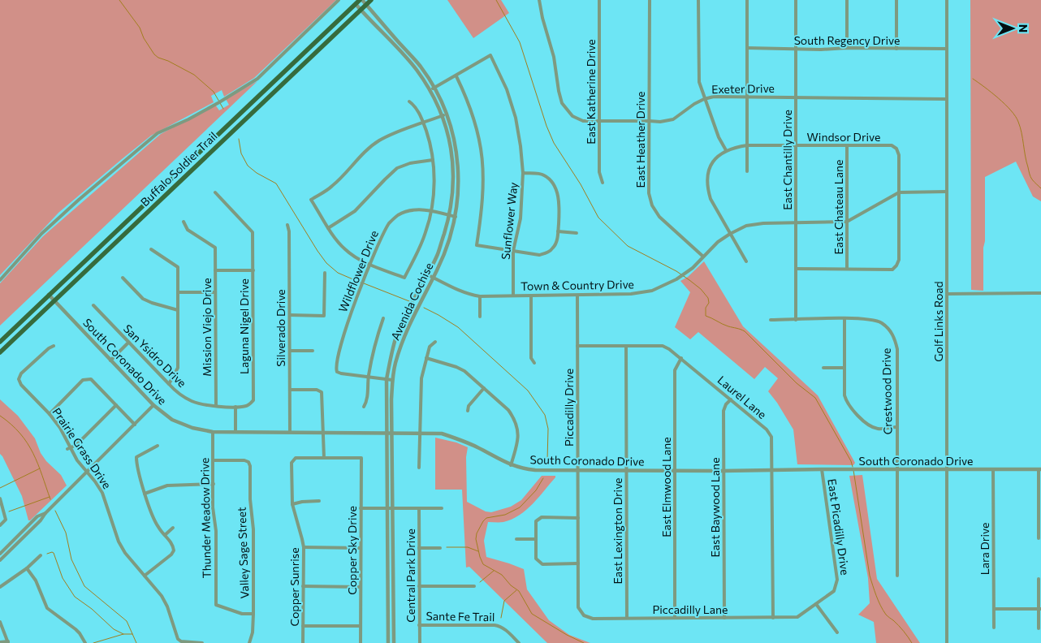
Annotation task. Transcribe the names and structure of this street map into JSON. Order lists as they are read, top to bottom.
{
  "streets": {
    "main road": ["Buffalo Soldier Trail"],
    "street": [
      "South Regency Drive",
      "Exeter Drive",
      "East Katherine Drive",
      "Windsor Drive",
      "East Heather Drive",
      "East Chantilly Drive",
      "East Chateau Lane",
      "Sunflower Way",
      "Wildflower Drive",
      "Town & Country Drive",
      "Avenida Cochise",
      "Golf Links Road",
      "Laguna Nigel Drive",
      "Mission Viejo Drive",
      "Silverado Drive",
      "San Ysidro Drive",
      "South Coronado Drive",
      "Crestwood Drive",
      "Laurel Lane",
      "Piccadilly Drive",
      "Prairie Grass Drive",
      "East Elmwood Lane",
      "East Baywood Lane",
      "Thunder Meadow Drive",
      "East Picadilly Drive",
      "East Lexington Drive",
      "Lara Drive",
      "Copper Sky Drive",
      "Valley Sage Street",
      "Central Park Drive",
      "Copper Sunrise",
      "Piccadilly Lane",
      "Sante Fe Trail"
    ]
  },
  "crossings": [
    ["South Regency Drive", "East Chantilly Drive"],
    ["South Regency Drive", "Golf Links Road"],
    ["Exeter Drive", "East Katherine Drive"],
    ["Exeter Drive", "East Heather Drive"],
    ["Exeter Drive", "East Chantilly Drive"],
    ["Exeter Drive", "Golf Links Road"],
    ["Windsor Drive", "East Chantilly Drive"],
    ["Windsor Drive", "East Chateau Lane"],
    ["Windsor Drive", "Town & Country Drive"],
    ["East Heather Drive", "Town & Country Drive"],
    ["East Chantilly Drive", "Town & Country Drive"],
    ["East Chantilly Drive", "Crestwood Drive"],
    ["Buffalo Soldier Trail", "Avenida Cochise"],
    ["Buffalo Soldier Trail", "South Coronado Drive"],
    ["East Chateau Lane", "Town & Country Drive"],
    ["Sunflower Way", "Town & Country Drive"],
    ["Wildflower Drive", "Avenida Cochise"],
    ["Town & Country Drive", "Avenida Cochise"],
    ["Town & Country Drive", "Golf Links Road"],
    ["Town & Country Drive", "Piccadilly Drive"],
    ["Avenida Cochise", "South Coronado Drive"],
    ["Golf Links Road", "South Coronado Drive"],
    ["Laguna Nigel Drive", "San Ysidro Drive"],
    ["Mission Viejo Drive", "San Ysidro Drive"],
    ["Silverado Drive", "South Coronado Drive"],
    ["South Coronado Drive", "Crestwood Drive"],
    ["South Coronado Drive", "Laurel Lane"],
    ["South Coronado Drive", "Piccadilly Drive"],
    ["South Coronado Drive", "East Elmwood Lane"],
    ["South Coronado Drive", "East Baywood Lane"],
    ["South Coronado Drive", "Thunder Meadow Drive"],
    ["South Coronado Drive", "East Picadilly Drive"],
    ["South Coronado Drive", "East Lexington Drive"],
    ["South Coronado Drive", "Lara Drive"],
    ["Laurel Lane", "Piccadilly Drive"],
    ["Laurel Lane", "East Elmwood Lane"],
    ["Laurel Lane", "East Baywood Lane"],
    ["Laurel Lane", "East Lexington Drive"],
    ["Laurel Lane", "Piccadilly Lane"],
    ["Piccadilly Drive", "Piccadilly Lane"],
    ["East Elmwood Lane", "Piccadilly Lane"],
    ["East Baywood Lane", "Piccadilly Lane"],
    ["Thunder Meadow Drive", "Valley Sage Street"],
    ["East Picadilly Drive", "Piccadilly Lane"],
    ["East Lexington Drive", "Piccadilly Lane"],
    ["Copper Sky Drive", "Copper Sunrise"],
    ["Central Park Drive", "Sante Fe Trail"]
  ],
  "north": "right"
}
